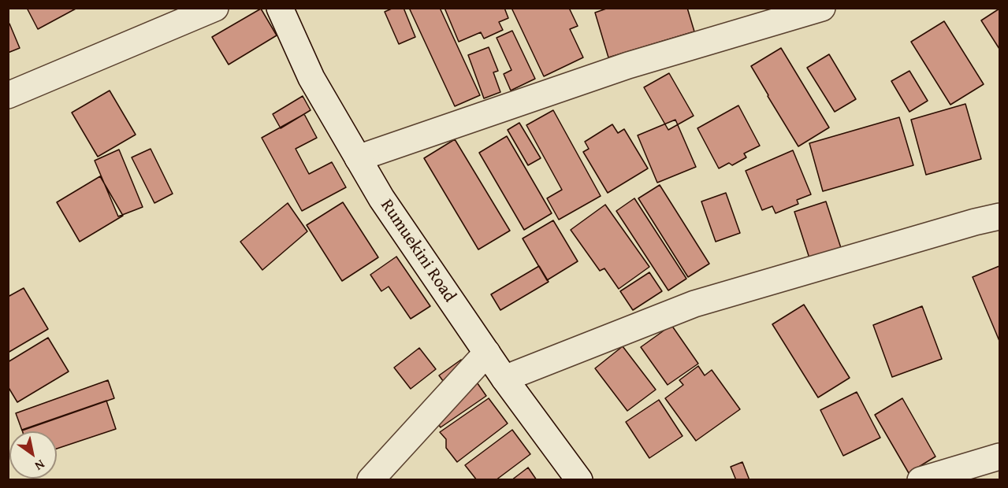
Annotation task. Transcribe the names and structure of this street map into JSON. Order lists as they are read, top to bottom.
{
  "streets": {
    "street": ["Rumuekini Road"]
  },
  "north": "bottom right"
}
